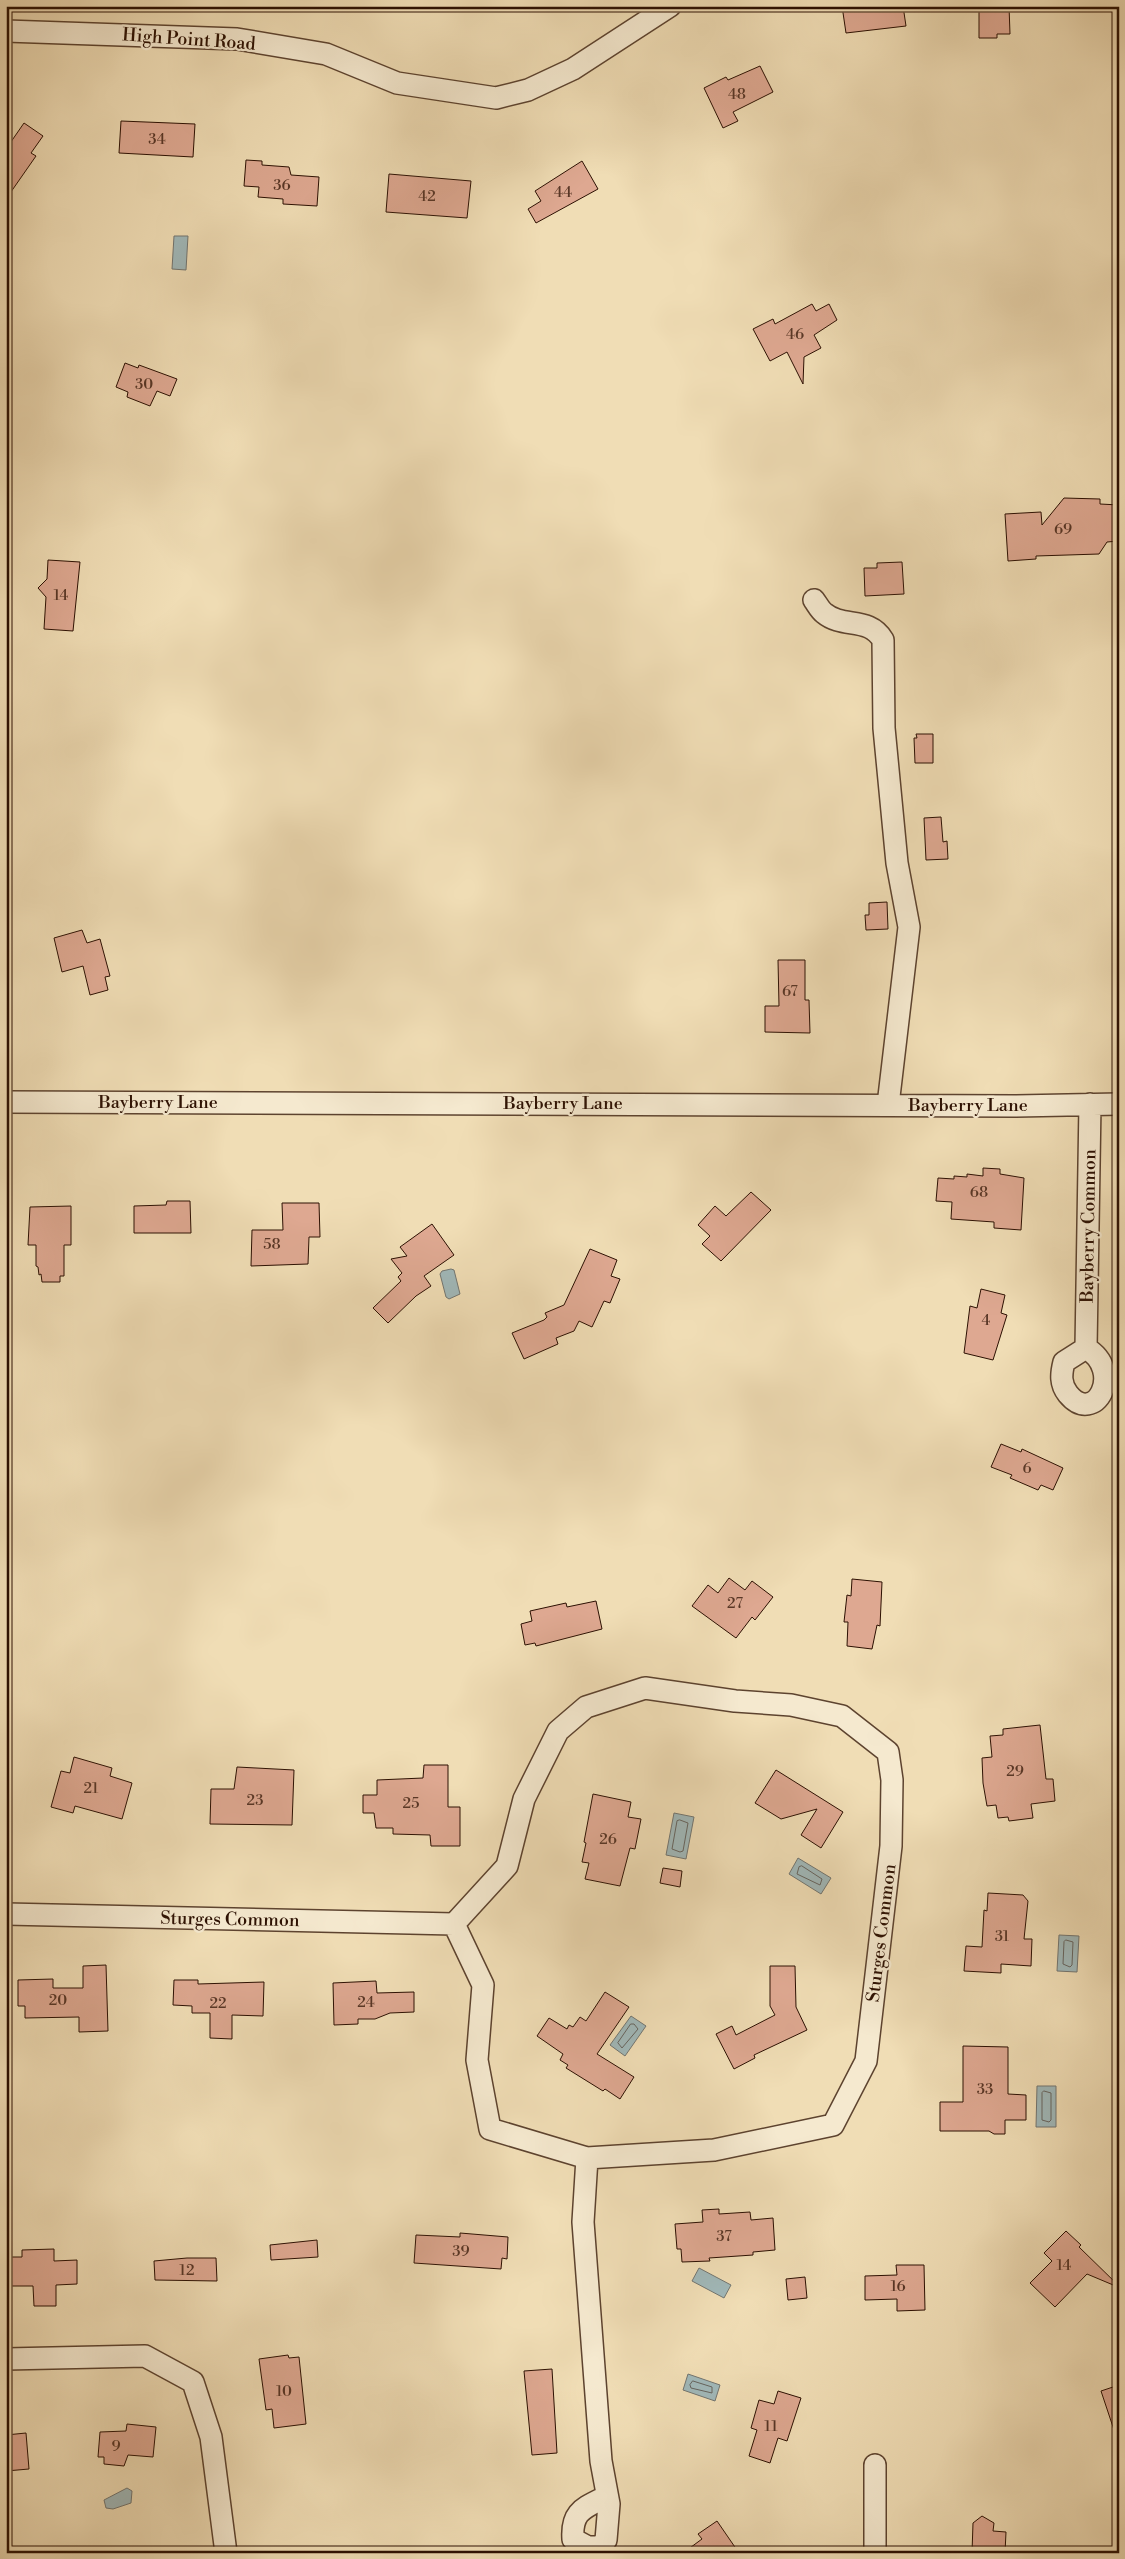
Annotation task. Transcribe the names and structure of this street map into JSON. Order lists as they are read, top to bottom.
{
  "streets": {
    "street": [
      "High Point Road",
      "Bayberry Lane",
      "Bayberry Common",
      "Sturges Common"
    ]
  },
  "crossings": [
    ["Bayberry Lane", "Bayberry Common"]
  ],
  "house_numbers": [
    "48",
    "34",
    "36",
    "44",
    "42",
    "46",
    "30",
    "69",
    "14",
    "67",
    "68",
    "58",
    "4",
    "6",
    "27",
    "29",
    "21",
    "23",
    "25",
    "26",
    "31",
    "20",
    "24",
    "22",
    "33",
    "37",
    "39",
    "14",
    "12",
    "16",
    "10",
    "11",
    "9"
  ]
}
